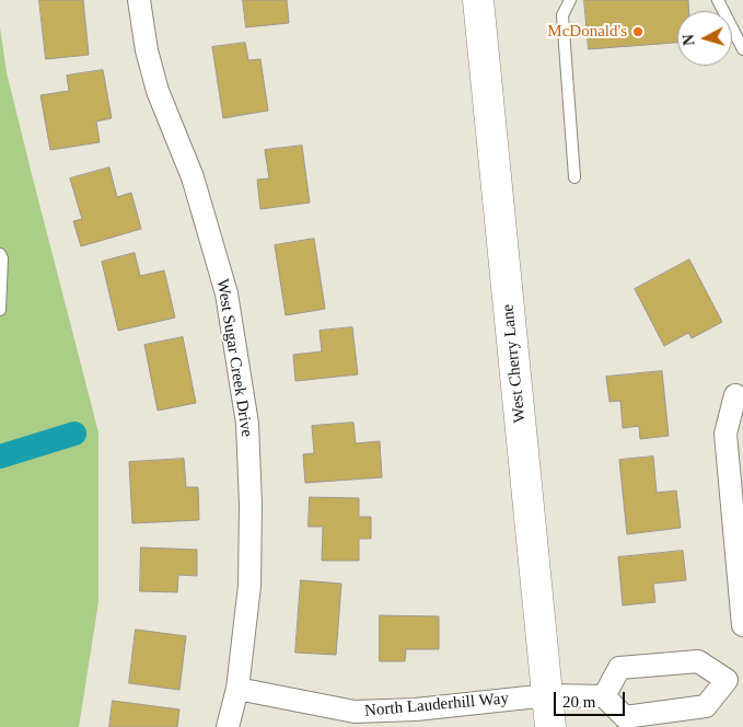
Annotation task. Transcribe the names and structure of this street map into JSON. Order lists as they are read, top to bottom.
{
  "streets": {
    "main road": ["West Cherry Lane"],
    "street": ["West Sugar Creek Drive", "North Lauderhill Way"]
  },
  "crossings": [
    ["West Sugar Creek Drive", "North Lauderhill Way"],
    ["West Cherry Lane", "North Lauderhill Way"]
  ],
  "places": ["McDonald's"],
  "scale_bar": "20 m",
  "north": "left"
}
